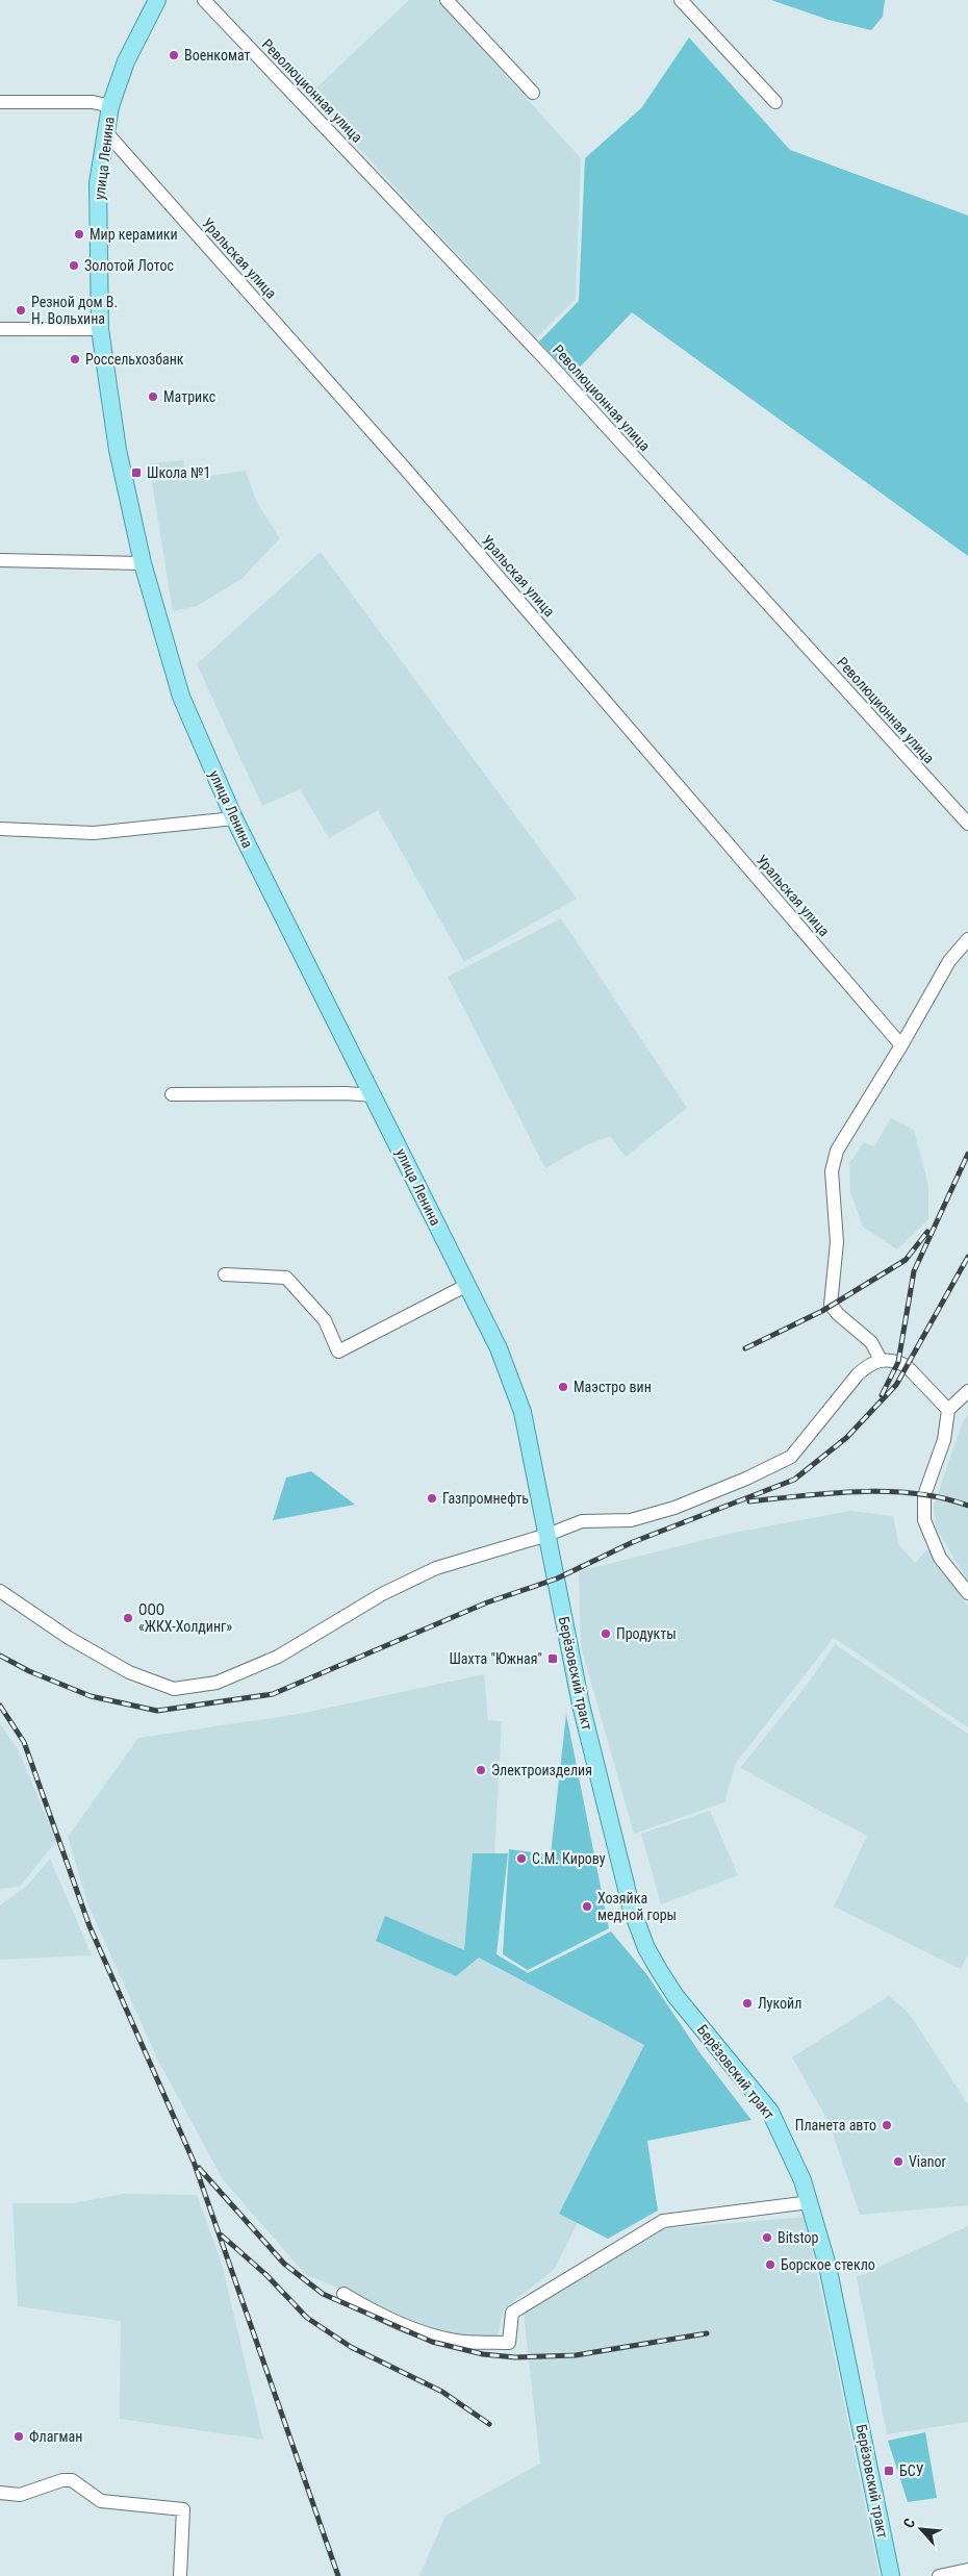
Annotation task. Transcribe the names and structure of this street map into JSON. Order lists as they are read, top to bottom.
{
  "streets": {
    "main road": ["улица Ленина", "Берёзовский тракт"],
    "street": ["Революционная улица", "Уральская улица"]
  },
  "crossings": [
    ["улица Ленина", "Уральская улица"],
    ["улица Ленина", "Берёзовский тракт"]
  ],
  "places": {
    "other": [
      "Военкомат",
      "Мир керамики",
      "Золотой Лотос",
      "Резной дом В. Н. Вольхина",
      "Россельхозбанк",
      "Матрикс",
      "Маэстро вин",
      "Газпромнефть",
      "ООО «ЖКХ-Холдинг»",
      "Продукты",
      "Электроизделия",
      "С.М. Кирову",
      "Хозяйка медной горы",
      "Лукойл",
      "Планета авто",
      "Vianor",
      "Bitstop",
      "Борское стекло",
      "Флагман"
    ],
    "transit": ["Школа №1", "Шахта \"Южная\"", "БСУ"]
  },
  "north": "top left"
}
